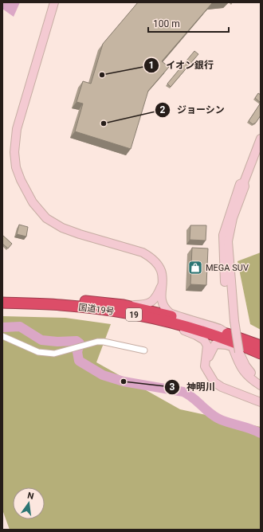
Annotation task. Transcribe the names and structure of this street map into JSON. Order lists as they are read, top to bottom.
{
  "streets": {
    "highway": ["国道19号", "19"]
  },
  "places": {
    "other": ["イオン銀行", "ジョーシン", "神明川"],
    "shop": ["MEGA SUV"]
  },
  "scale_bar": "100 m",
  "north": "top"
}
